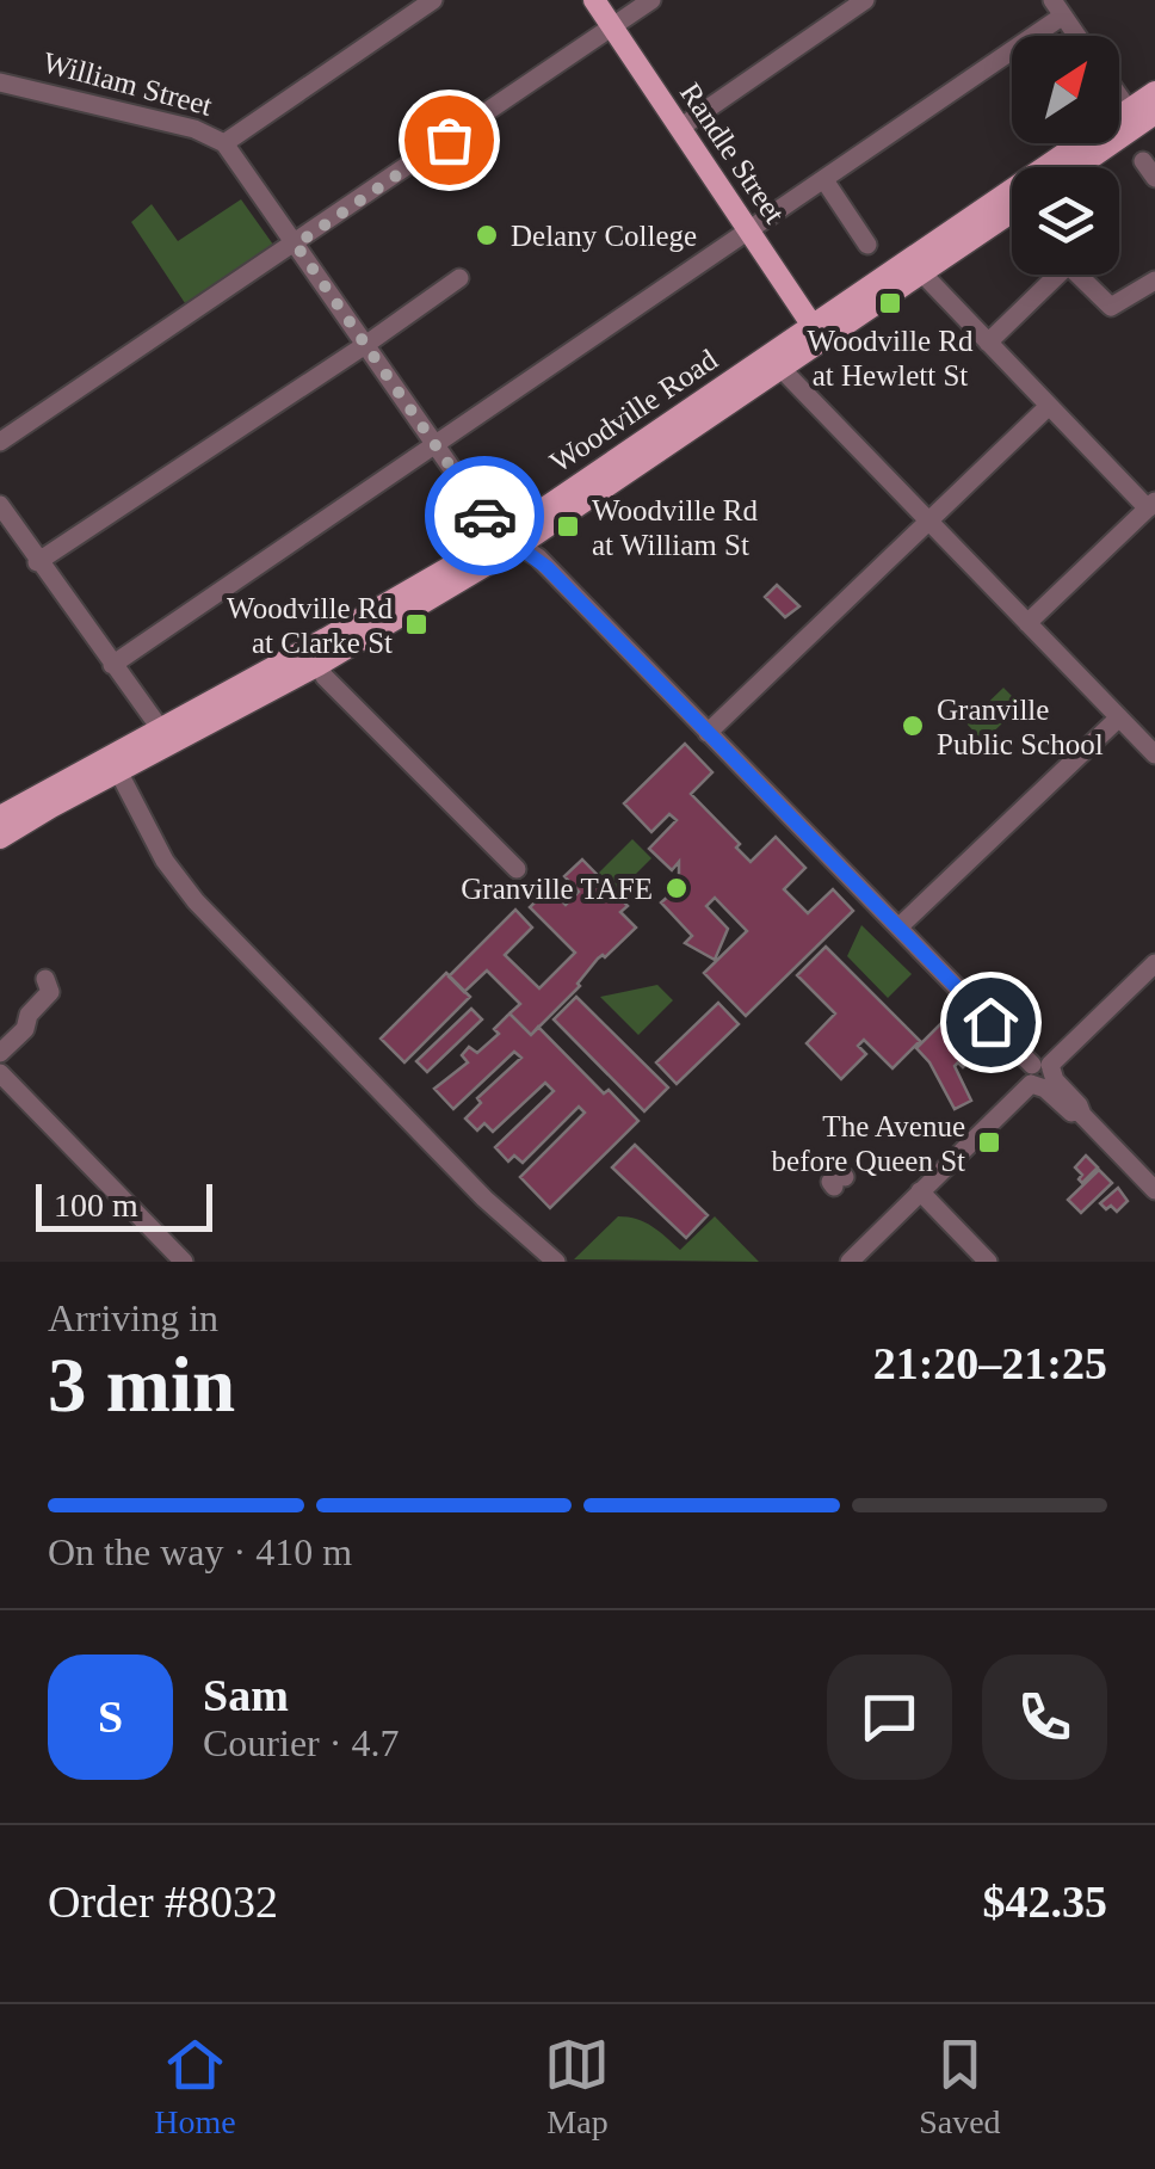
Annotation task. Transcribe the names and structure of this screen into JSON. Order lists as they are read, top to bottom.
{
  "streets": {
    "main road": ["Randle Street", "Woodville Road"],
    "street": ["William Street"]
  },
  "crossings": [
    ["William Street", "Woodville Road"],
    ["Randle Street", "Woodville Road"]
  ],
  "places": {
    "other": ["Delany College", "Granville Public School", "Granville TAFE"],
    "transit": [
      "Woodville Rd at Hewlett St",
      "Woodville Rd at William St",
      "Woodville Rd at Clarke St",
      "The Avenue before Queen St"
    ]
  },
  "scale_bar": "100 m",
  "north": "top right",
  "page": {
    "scale": "100 m",
    "heading": ["3 min", "Arriving in", "21:20–21:25"],
    "panel": [
      "Sam",
      "Courier · 4.7",
      "Order #8032",
      "$42.35"
    ],
    "bar": "On the way · 410 m",
    "round": "S",
    "tabs": ["Home", "Map", "Saved"]
  }
}
